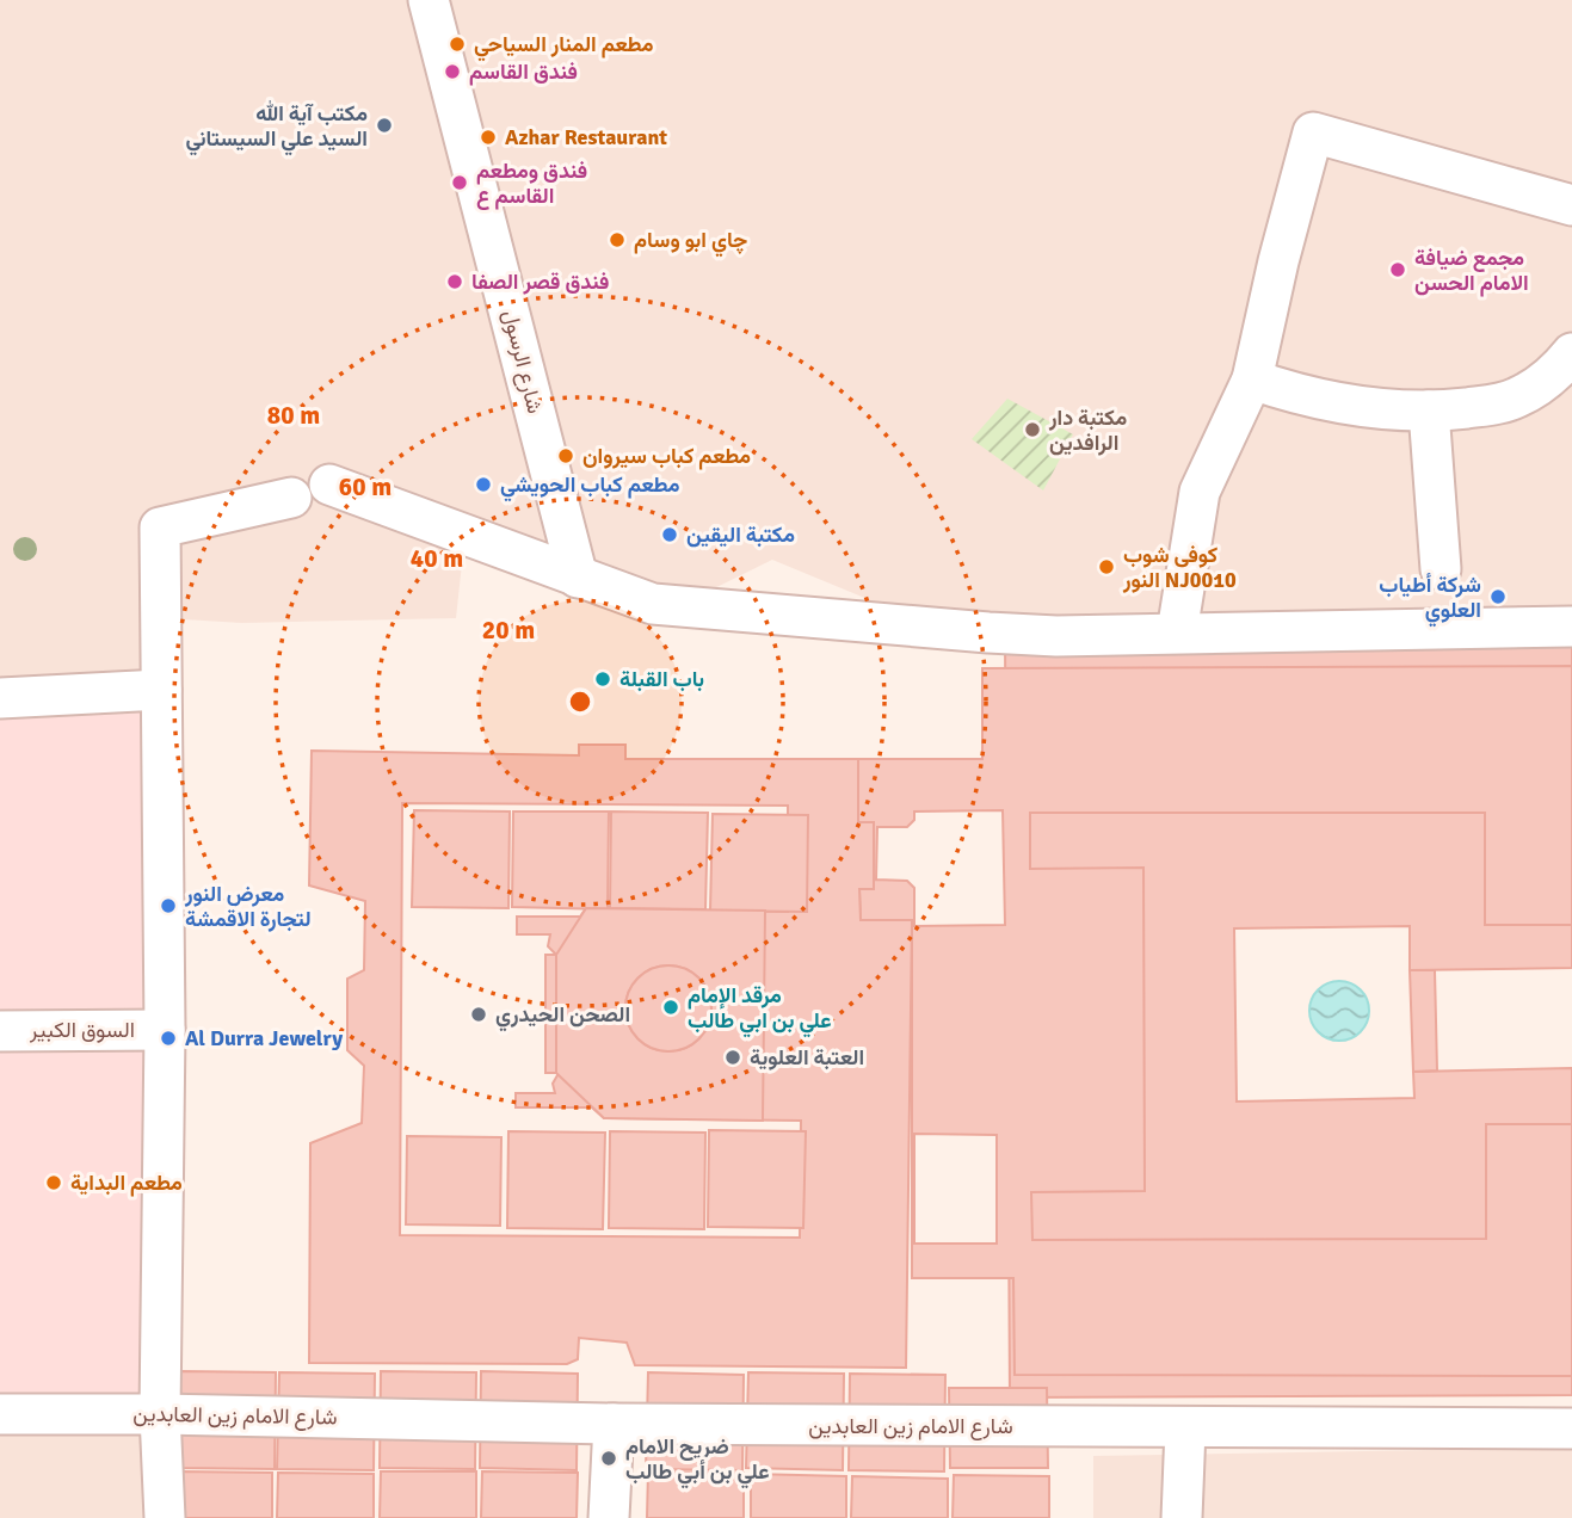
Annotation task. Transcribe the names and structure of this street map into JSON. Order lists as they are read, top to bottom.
{
  "streets": {
    "street": ["شارع الرسول", "السوق الكبير", "شارع الامام زين العابدين"]
  },
  "places": [
    "مطعم المنار السياحي",
    "فندق القاسم",
    "مكتب آية الله السيد علي السيستاني",
    "Azhar Restaurant",
    "فندق ومطعم القاسم ع",
    "چاي ابو وسام",
    "مجمع ضيافة الامام الحسن",
    "فندق قصر الصفا",
    "مكتبة دار الرافدين",
    "مطعم كباب سيروان",
    "مطعم كباب الحويشي",
    "مكتبة اليقين",
    "کوفی شوب النور NJ0010",
    "شركة أطياب العلوي",
    "باب القبلة",
    "معرض النور لتجارة الاقمشة",
    "مرقد الإمام علي بن ابي طالب",
    "الصحن الحيدري",
    "Al Durra Jewelry",
    "العتبة العلوية",
    "مطعم البداية",
    "ضريح الامام علي بن أبي طالب"
  ],
  "rings": [
    "80 m",
    "60 m",
    "40 m",
    "20 m"
  ]
}
